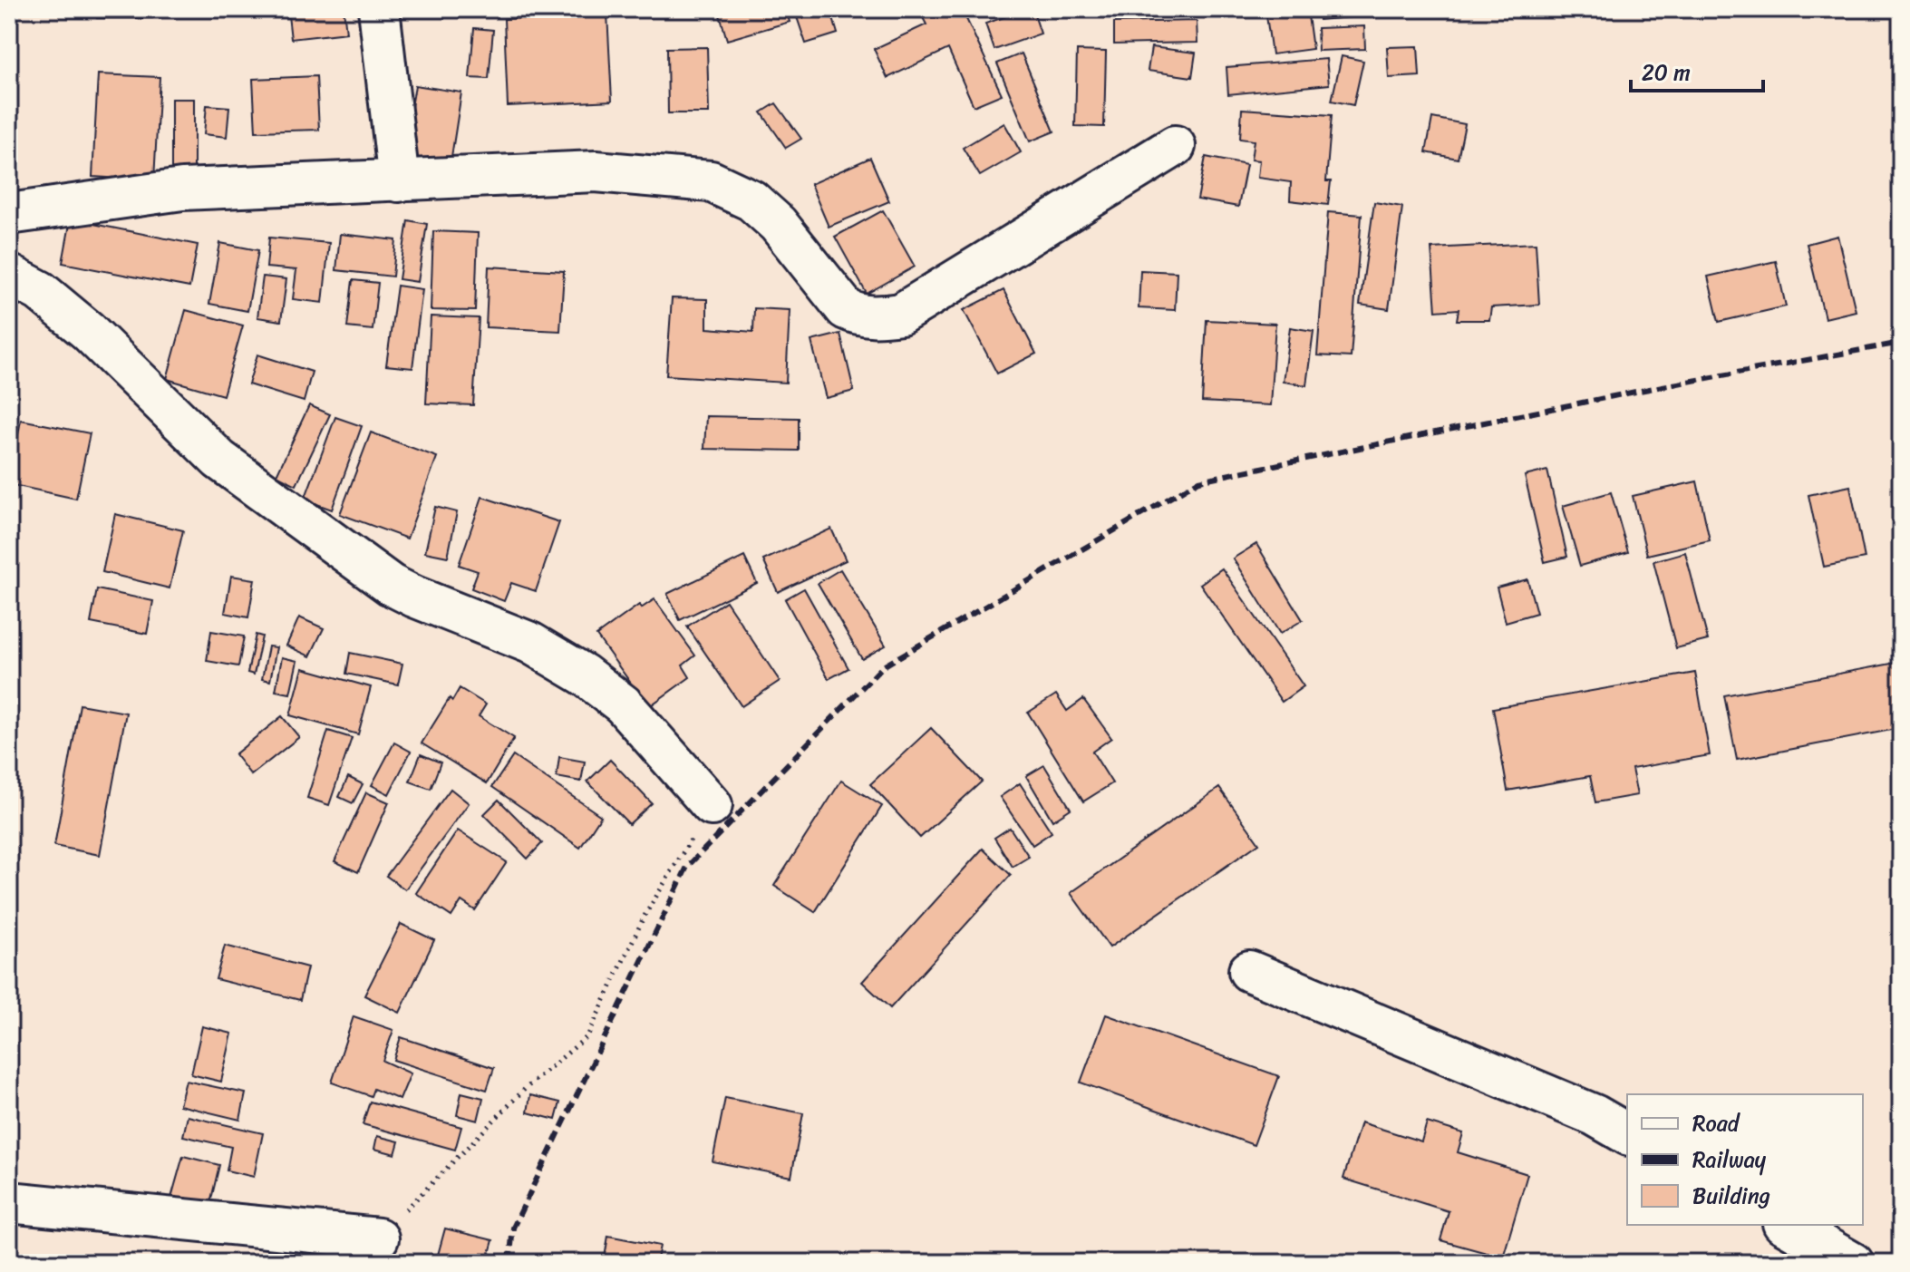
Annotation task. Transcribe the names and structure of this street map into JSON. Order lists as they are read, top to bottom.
{
  "legend": ["Road", "Railway", "Building"],
  "scale_bar": "20 m"
}
